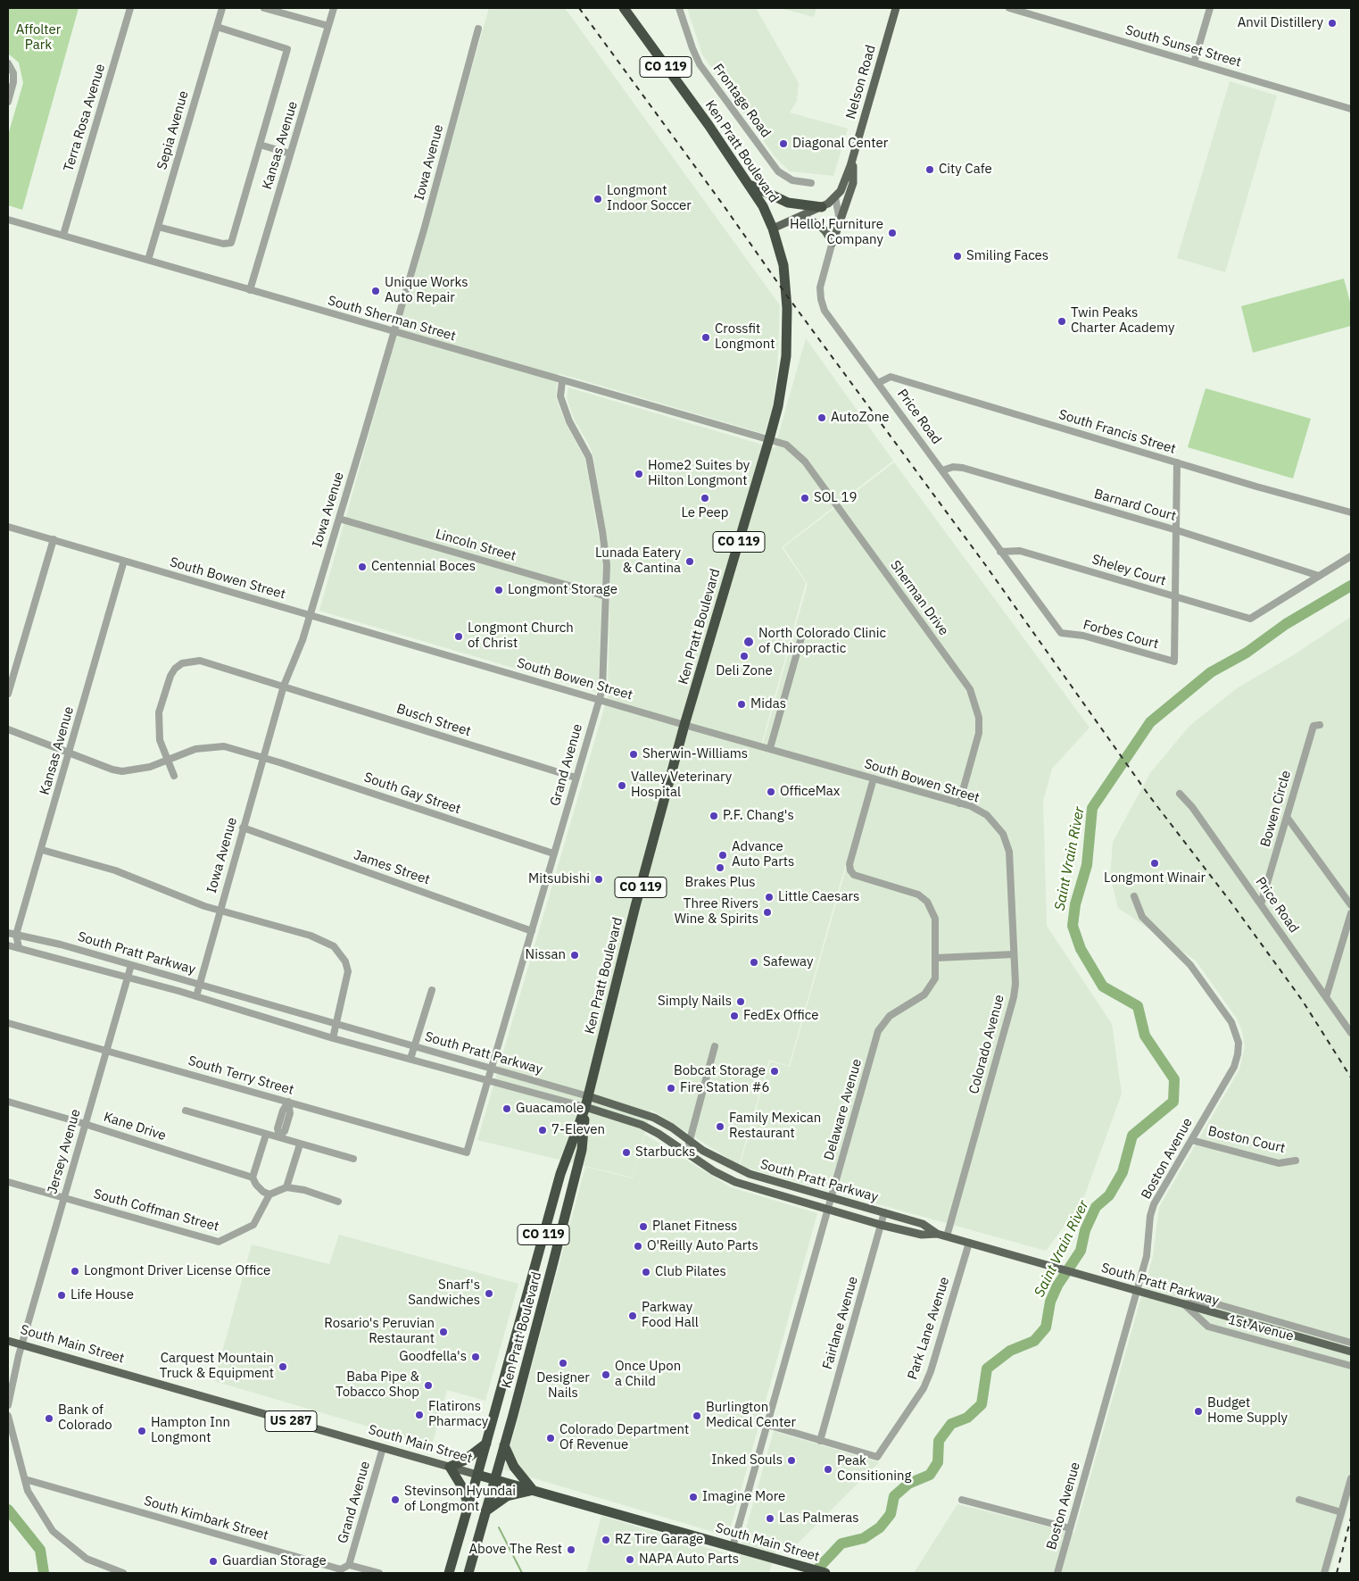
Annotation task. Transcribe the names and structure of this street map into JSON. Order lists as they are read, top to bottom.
{
  "streets": {
    "highway": [
      "CO 119",
      "Ken Pratt Boulevard",
      "South Main Street",
      "US 287"
    ],
    "main road": ["Nelson Road", "South Pratt Parkway"],
    "street": [
      "South Sunset Street",
      "Frontage Road",
      "Terra Rosa Avenue",
      "Sepia Avenue",
      "Kansas Avenue",
      "Iowa Avenue",
      "South Sherman Street",
      "Price Road",
      "South Francis Street",
      "Barnard Court",
      "Lincoln Street",
      "Sheley Court",
      "South Bowen Street",
      "Sherman Drive",
      "Forbes Court",
      "Busch Street",
      "Grand Avenue",
      "South Gay Street",
      "Bowen Circle",
      "James Street",
      "Colorado Avenue",
      "South Terry Street",
      "Delaware Avenue",
      "Kane Drive",
      "Boston Court",
      "Jersey Avenue",
      "Boston Avenue",
      "South Coffman Street",
      "Fairlane Avenue",
      "Park Lane Avenue",
      "1st Avenue",
      "South Kimbark Street"
    ]
  },
  "crossings": [
    ["CO 119", "Ken Pratt Boulevard"],
    ["CO 119", "South Main Street"],
    ["Nelson Road", "Ken Pratt Boulevard"],
    ["Nelson Road", "Price Road"],
    ["Terra Rosa Avenue", "South Sherman Street"],
    ["Sepia Avenue", "South Sherman Street"],
    ["Kansas Avenue", "South Sherman Street"],
    ["Kansas Avenue", "South Bowen Street"],
    ["Kansas Avenue", "South Gay Street"],
    ["Kansas Avenue", "South Pratt Parkway"],
    ["Ken Pratt Boulevard", "South Sherman Street"],
    ["Ken Pratt Boulevard", "South Bowen Street"],
    ["Ken Pratt Boulevard", "Sherman Drive"],
    ["Ken Pratt Boulevard", "South Pratt Parkway"],
    ["Ken Pratt Boulevard", "South Main Street"],
    ["Iowa Avenue", "South Sherman Street"],
    ["Iowa Avenue", "Lincoln Street"],
    ["Iowa Avenue", "South Bowen Street"],
    ["Iowa Avenue", "Busch Street"],
    ["Iowa Avenue", "South Gay Street"],
    ["Iowa Avenue", "James Street"],
    ["Iowa Avenue", "South Pratt Parkway"],
    ["South Sherman Street", "Sherman Drive"],
    ["South Sherman Street", "Grand Avenue"],
    ["Price Road", "South Francis Street"],
    ["Price Road", "Barnard Court"],
    ["Price Road", "Sheley Court"],
    ["Price Road", "Forbes Court"],
    ["Price Road", "Bowen Circle"],
    ["Barnard Court", "Sheley Court"],
    ["Lincoln Street", "Grand Avenue"],
    ["Sheley Court", "Forbes Court"],
    ["South Bowen Street", "Sherman Drive"],
    ["South Bowen Street", "Grand Avenue"],
    ["South Bowen Street", "Colorado Avenue"],
    ["South Bowen Street", "Delaware Avenue"],
    ["Busch Street", "Grand Avenue"],
    ["Busch Street", "South Gay Street"],
    ["Grand Avenue", "South Gay Street"],
    ["Grand Avenue", "James Street"],
    ["Grand Avenue", "South Pratt Parkway"],
    ["Grand Avenue", "South Terry Street"],
    ["Grand Avenue", "South Main Street"],
    ["Grand Avenue", "South Kimbark Street"],
    ["South Pratt Parkway", "Colorado Avenue"],
    ["South Pratt Parkway", "Delaware Avenue"],
    ["South Pratt Parkway", "Jersey Avenue"],
    ["South Pratt Parkway", "Boston Avenue"],
    ["South Pratt Parkway", "Fairlane Avenue"],
    ["South Pratt Parkway", "Park Lane Avenue"],
    ["South Pratt Parkway", "1st Avenue"],
    ["South Terry Street", "Jersey Avenue"],
    ["Delaware Avenue", "South Main Street"],
    ["Kane Drive", "Jersey Avenue"],
    ["Boston Court", "Boston Avenue"],
    ["Jersey Avenue", "South Coffman Street"],
    ["Jersey Avenue", "South Main Street"],
    ["Fairlane Avenue", "Park Lane Avenue"]
  ],
  "water": ["Saint Vrain River"],
  "parks": ["Affolter Park"],
  "places": [
    "Anvil Distillery",
    "Diagonal Center",
    "City Cafe",
    "Longmont Indoor Soccer",
    "Hello! Furniture Company",
    "Smiling Faces",
    "Unique Works Auto Repair",
    "Twin Peaks Charter Academy",
    "Crossfit Longmont",
    "AutoZone",
    "Home2 Suites by Hilton Longmont",
    "Le Peep",
    "SOL 19",
    "Lunada Eatery & Cantina",
    "Centennial Boces",
    "Longmont Storage",
    "Longmont Church of Christ",
    "North Colorado Clinic of Chiropractic",
    "Deli Zone",
    "Midas",
    "Sherwin-Williams",
    "Valley Veterinary Hospital",
    "OfficeMax",
    "P.F. Chang's",
    "Advance Auto Parts",
    "Longmont Winair",
    "Brakes Plus",
    "Mitsubishi",
    "Little Caesars",
    "Three Rivers Wine & Spirits",
    "Nissan",
    "Safeway",
    "Simply Nails",
    "FedEx Office",
    "Bobcat Storage",
    "Fire Station #6",
    "Guacamole",
    "Family Mexican Restaurant",
    "7-Eleven",
    "Starbucks",
    "Planet Fitness",
    "O'Reilly Auto Parts",
    "Longmont Driver License Office",
    "Club Pilates",
    "Snarf's Sandwiches",
    "Life House",
    "Parkway Food Hall",
    "Rosario's Peruvian Restaurant",
    "Goodfella's",
    "Designer Nails",
    "Carquest Mountain Truck & Equipment",
    "Once Upon a Child",
    "Baba Pipe & Tobacco Shop",
    "Budget Home Supply",
    "Flatirons Pharmacy",
    "Burlington Medical Center",
    "Bank of Colorado",
    "Hampton Inn Longmont",
    "Colorado Department Of Revenue",
    "Inked Souls",
    "Peak Consitioning",
    "Imagine More",
    "Stevinson Hyundai of Longmont",
    "Las Palmeras",
    "RZ Tire Garage",
    "Above The Rest",
    "NAPA Auto Parts",
    "Guardian Storage"
  ]
}
